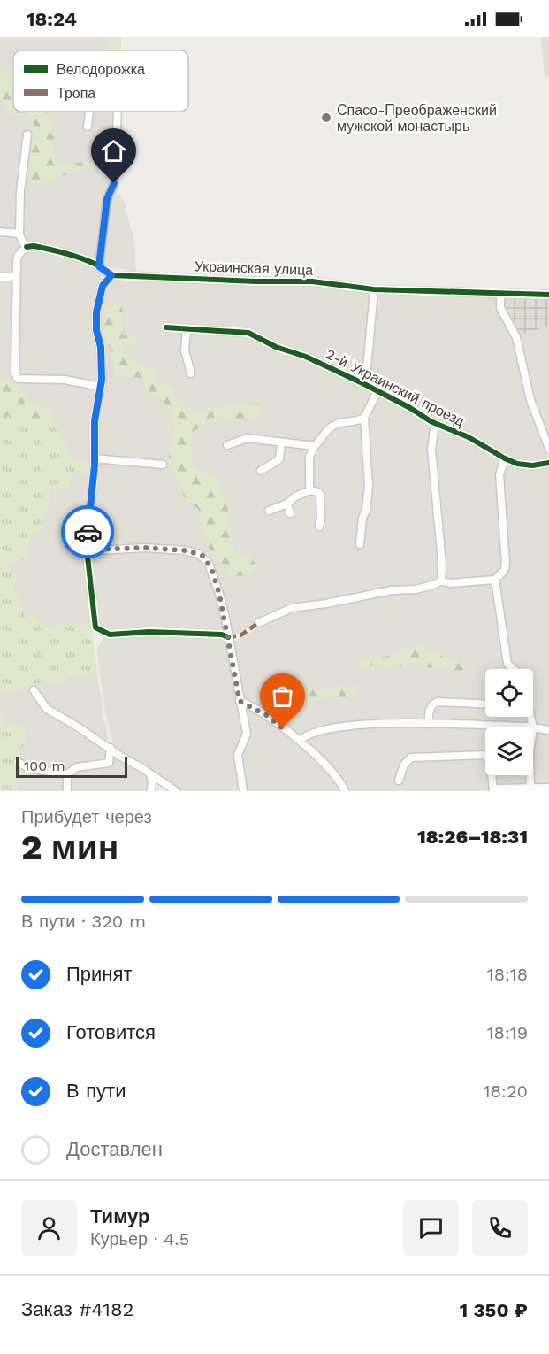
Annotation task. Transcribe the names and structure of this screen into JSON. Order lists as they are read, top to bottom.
{
  "streets": {
    "street": ["Украинская улица", "2-й Украинский проезд"]
  },
  "places": ["Спасо-Преображенский мужской монастырь"],
  "legend": ["Велодорожка", "Тропа"],
  "scale_bar": "100 m",
  "page": {
    "status": "18:24",
    "scale": "100 m",
    "heading": ["2 мин", "Прибудет через", "18:26–18:31"],
    "panel": [
      "Тимур",
      "Курьер · 4.5",
      "Заказ #4182",
      "1 350 ₽"
    ],
    "bar": "В пути · 320 m",
    "list": [
      ["Принят", "18:18"],
      ["Готовится", "18:19"],
      ["В пути", "18:20"],
      "Доставлен"
    ]
  }
}
